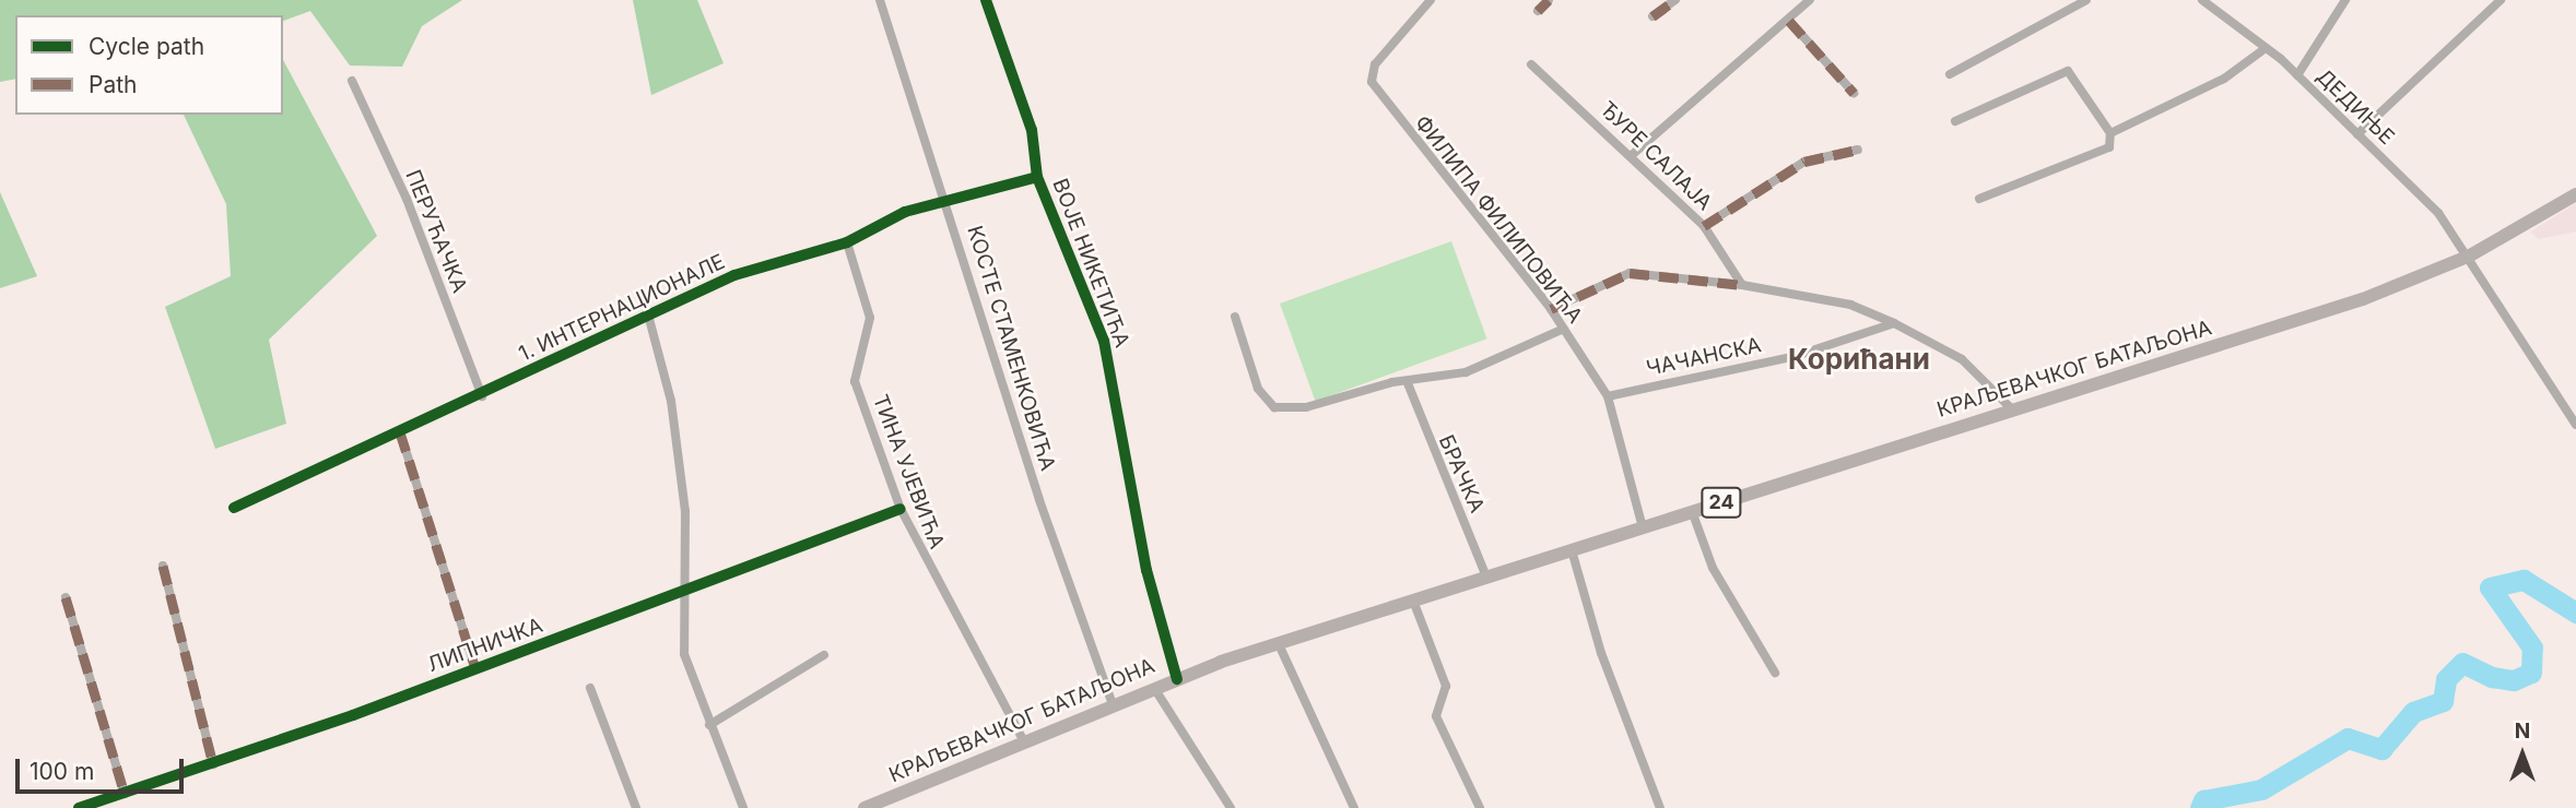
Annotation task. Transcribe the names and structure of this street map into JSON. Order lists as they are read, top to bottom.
{
  "streets": {
    "main road": ["КРАЉЕВАЧКОГ БАТАЉОНА", "24"],
    "street": [
      "ДЕДИЊЕ",
      "ЂУРЕ САЛАЈА",
      "ФИЛИПА ФИЛИПОВИЋА",
      "ПЕРУЋАЧКА",
      "ВОЈЕ НИКЕТИЋА",
      "1. ИНТЕРНАЦИОНАЛЕ",
      "КОСТЕ СТАМЕНКОВИЋА",
      "ЧАЧАНСКА",
      "ТИНА УЈЕВИЋА",
      "БРАЧКА",
      "ЛИПНИЧКА"
    ]
  },
  "crossings": [
    ["ДЕДИЊЕ", "КРАЉЕВАЧКОГ БАТАЉОНА"],
    ["ФИЛИПА ФИЛИПОВИЋА", "ЧАЧАНСКА"],
    ["ФИЛИПА ФИЛИПОВИЋА", "КРАЉЕВАЧКОГ БАТАЉОНА"],
    ["ПЕРУЋАЧКА", "1. ИНТЕРНАЦИОНАЛЕ"],
    ["ВОЈЕ НИКЕТИЋА", "1. ИНТЕРНАЦИОНАЛЕ"],
    ["ВОЈЕ НИКЕТИЋА", "КРАЉЕВАЧКОГ БАТАЉОНА"],
    ["1. ИНТЕРНАЦИОНАЛЕ", "КОСТЕ СТАМЕНКОВИЋА"],
    ["1. ИНТЕРНАЦИОНАЛЕ", "ТИНА УЈЕВИЋА"],
    ["КОСТЕ СТАМЕНКОВИЋА", "КРАЉЕВАЧКОГ БАТАЉОНА"],
    ["КРАЉЕВАЧКОГ БАТАЉОНА", "ТИНА УЈЕВИЋА"],
    ["КРАЉЕВАЧКОГ БАТАЉОНА", "БРАЧКА"],
    ["ТИНА УЈЕВИЋА", "ЛИПНИЧКА"]
  ],
  "districts": ["Корићани"],
  "legend": ["Cycle path", "Path"],
  "scale_bar": "100 m",
  "north": "top"
}
